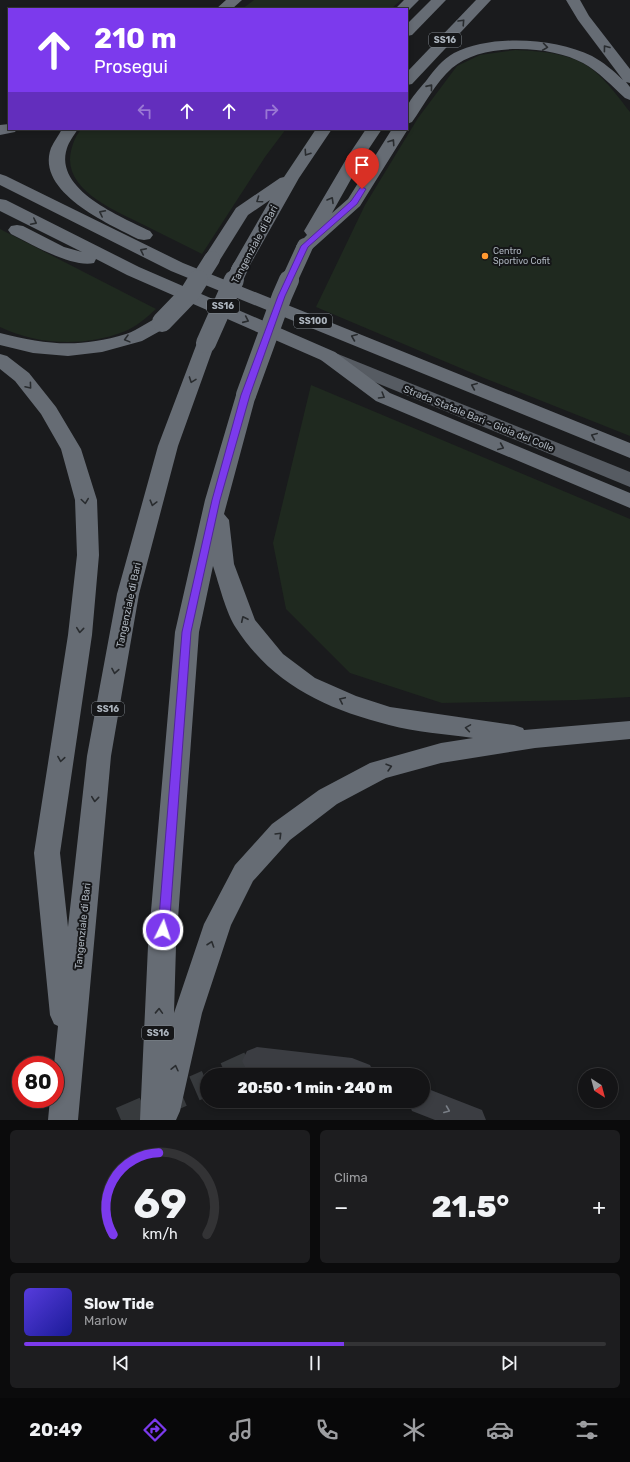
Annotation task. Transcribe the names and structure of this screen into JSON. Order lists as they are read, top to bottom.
{
  "streets": {
    "highway": ["SS16", "Tangenziale di Bari", "SS100"],
    "main road": ["Strada Statale Bari - Gioia del Colle"]
  },
  "crossings": [
    ["SS100", "Strada Statale Bari - Gioia del Colle"]
  ],
  "places": ["Centro Sportivo Cofit"],
  "north": "bottom right",
  "page": {
    "turn": ["210 m", "Prosegui"],
    "limit": "80",
    "trip": "20:50 · 1 min · 240 m",
    "tile": "Clima",
    "heat": ["−", "21.5°", "+"],
    "song": ["Slow Tide", "Marlow"],
    "tabs": "20:49",
    "gauge": ["69", "km/h"]
  }
}
